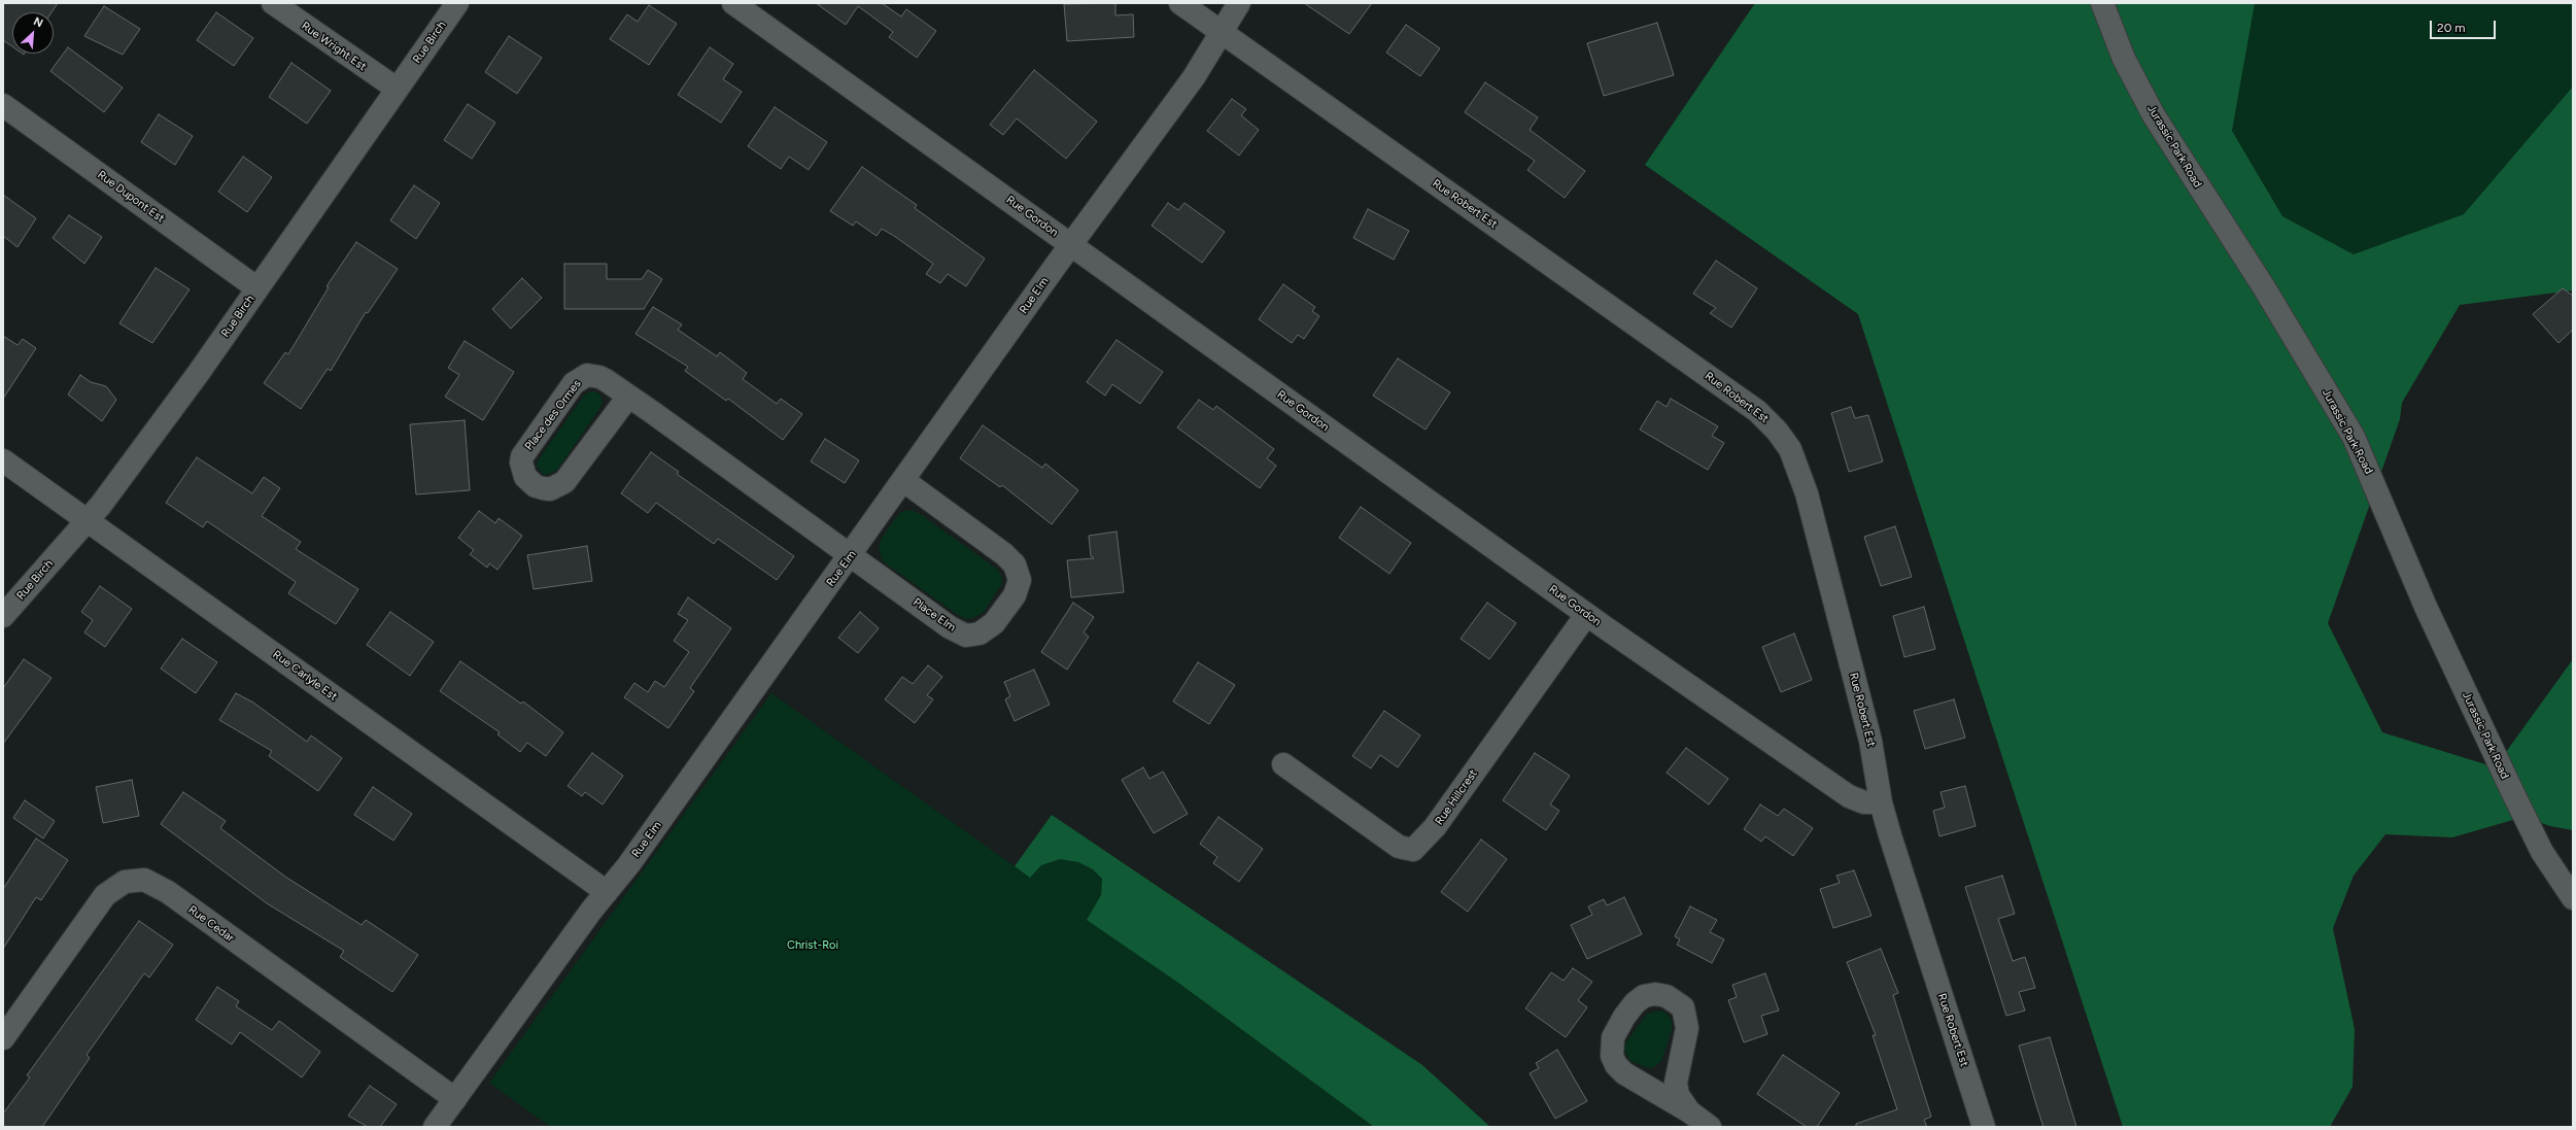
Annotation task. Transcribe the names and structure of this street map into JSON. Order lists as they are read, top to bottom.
{
  "streets": {
    "street": [
      "Rue Birch",
      "Rue Wright Est",
      "Jurassic Park Road",
      "Rue Dupont Est",
      "Rue Robert Est",
      "Rue Gordon",
      "Rue Elm",
      "Place des Ormes",
      "Place Elm",
      "Rue Carlyle Est",
      "Rue Hillcrest",
      "Rue Cedar"
    ]
  },
  "crossings": [
    ["Rue Birch", "Rue Wright Est"],
    ["Rue Birch", "Rue Dupont Est"],
    ["Rue Birch", "Rue Carlyle Est"],
    ["Rue Robert Est", "Rue Gordon"],
    ["Rue Robert Est", "Rue Elm"],
    ["Rue Gordon", "Rue Elm"],
    ["Rue Gordon", "Rue Hillcrest"],
    ["Rue Elm", "Place des Ormes"],
    ["Rue Elm", "Place Elm"],
    ["Rue Elm", "Rue Carlyle Est"],
    ["Rue Elm", "Rue Cedar"],
    ["Place des Ormes", "Place Elm"]
  ],
  "parks": ["Christ-Roi"],
  "scale_bar": "20 m",
  "north": "top right"
}
